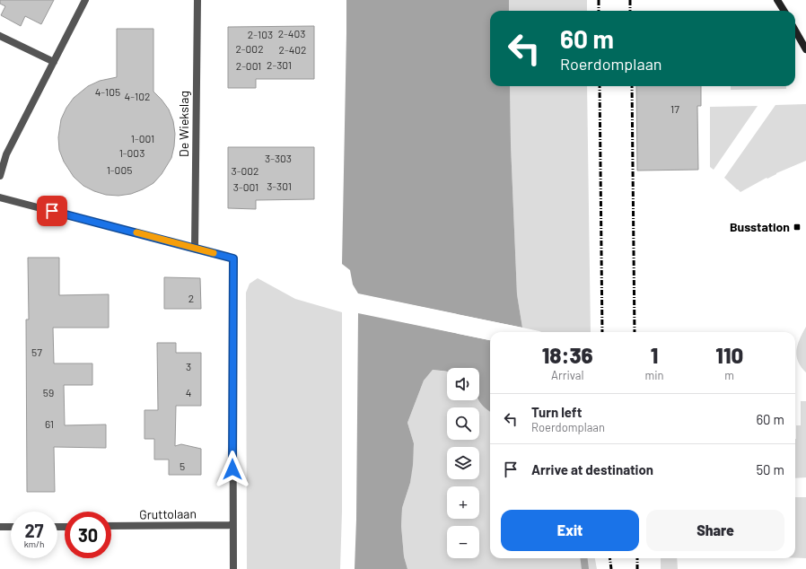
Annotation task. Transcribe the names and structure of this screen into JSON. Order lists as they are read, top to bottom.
{
  "streets": {
    "street": ["De Wiekslag", "Gruttolaan"]
  },
  "places": {
    "transit": ["Busstation"]
  },
  "house_numbers": [
    "2-403",
    "2-103",
    "2-002",
    "2-402",
    "2-301",
    "2-001",
    "4-105",
    "4-102",
    "17",
    "1-001",
    "1-003",
    "3-303",
    "1-005",
    "3-002",
    "3-301",
    "3-001",
    "2",
    "57",
    "3",
    "59",
    "4",
    "61",
    "5"
  ],
  "page": {
    "turn": ["60 m", "Roerdomplaan"],
    "eta": [
      "18:36",
      "Arrival",
      "1",
      "min",
      "110",
      "m"
    ],
    "map_buttons": ["+", "−"],
    "list": [
      {
        "name": "Turn left",
        "note": "Roerdomplaan",
        "value": "60 m"
      },
      {
        "name": "Arrive at destination",
        "value": "50 m"
      }
    ],
    "buttons": ["Exit", "Share"],
    "speed": "27 km/h",
    "limit": "30"
  }
}
